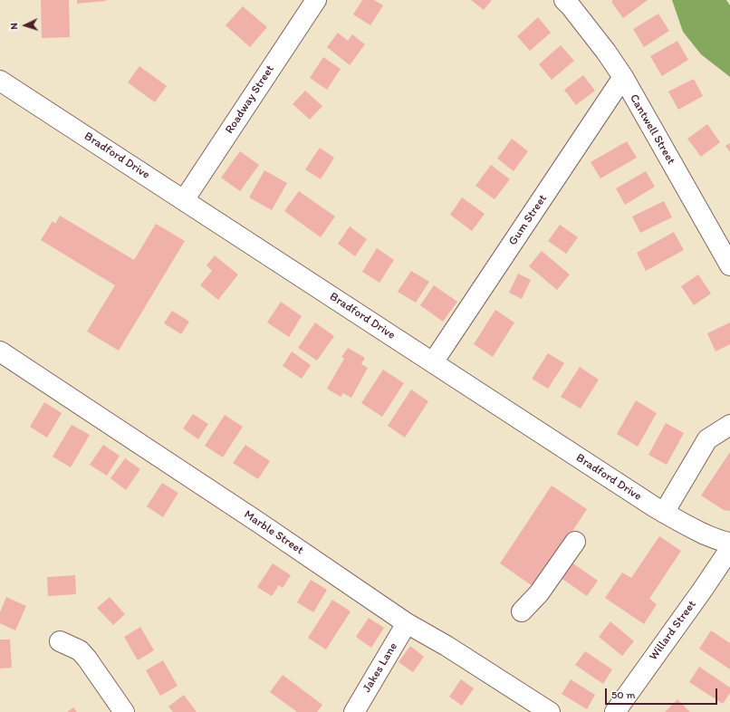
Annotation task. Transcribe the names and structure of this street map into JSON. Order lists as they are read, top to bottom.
{
  "streets": {
    "street": [
      "Roadway Street",
      "Cantwell Street",
      "Bradford Drive",
      "Gum Street",
      "Marble Street",
      "Willard Street",
      "Jakes Lane"
    ]
  },
  "crossings": [
    ["Roadway Street", "Bradford Drive"],
    ["Cantwell Street", "Gum Street"],
    ["Bradford Drive", "Gum Street"],
    ["Marble Street", "Jakes Lane"]
  ],
  "scale_bar": "50 m",
  "north": "left"
}
